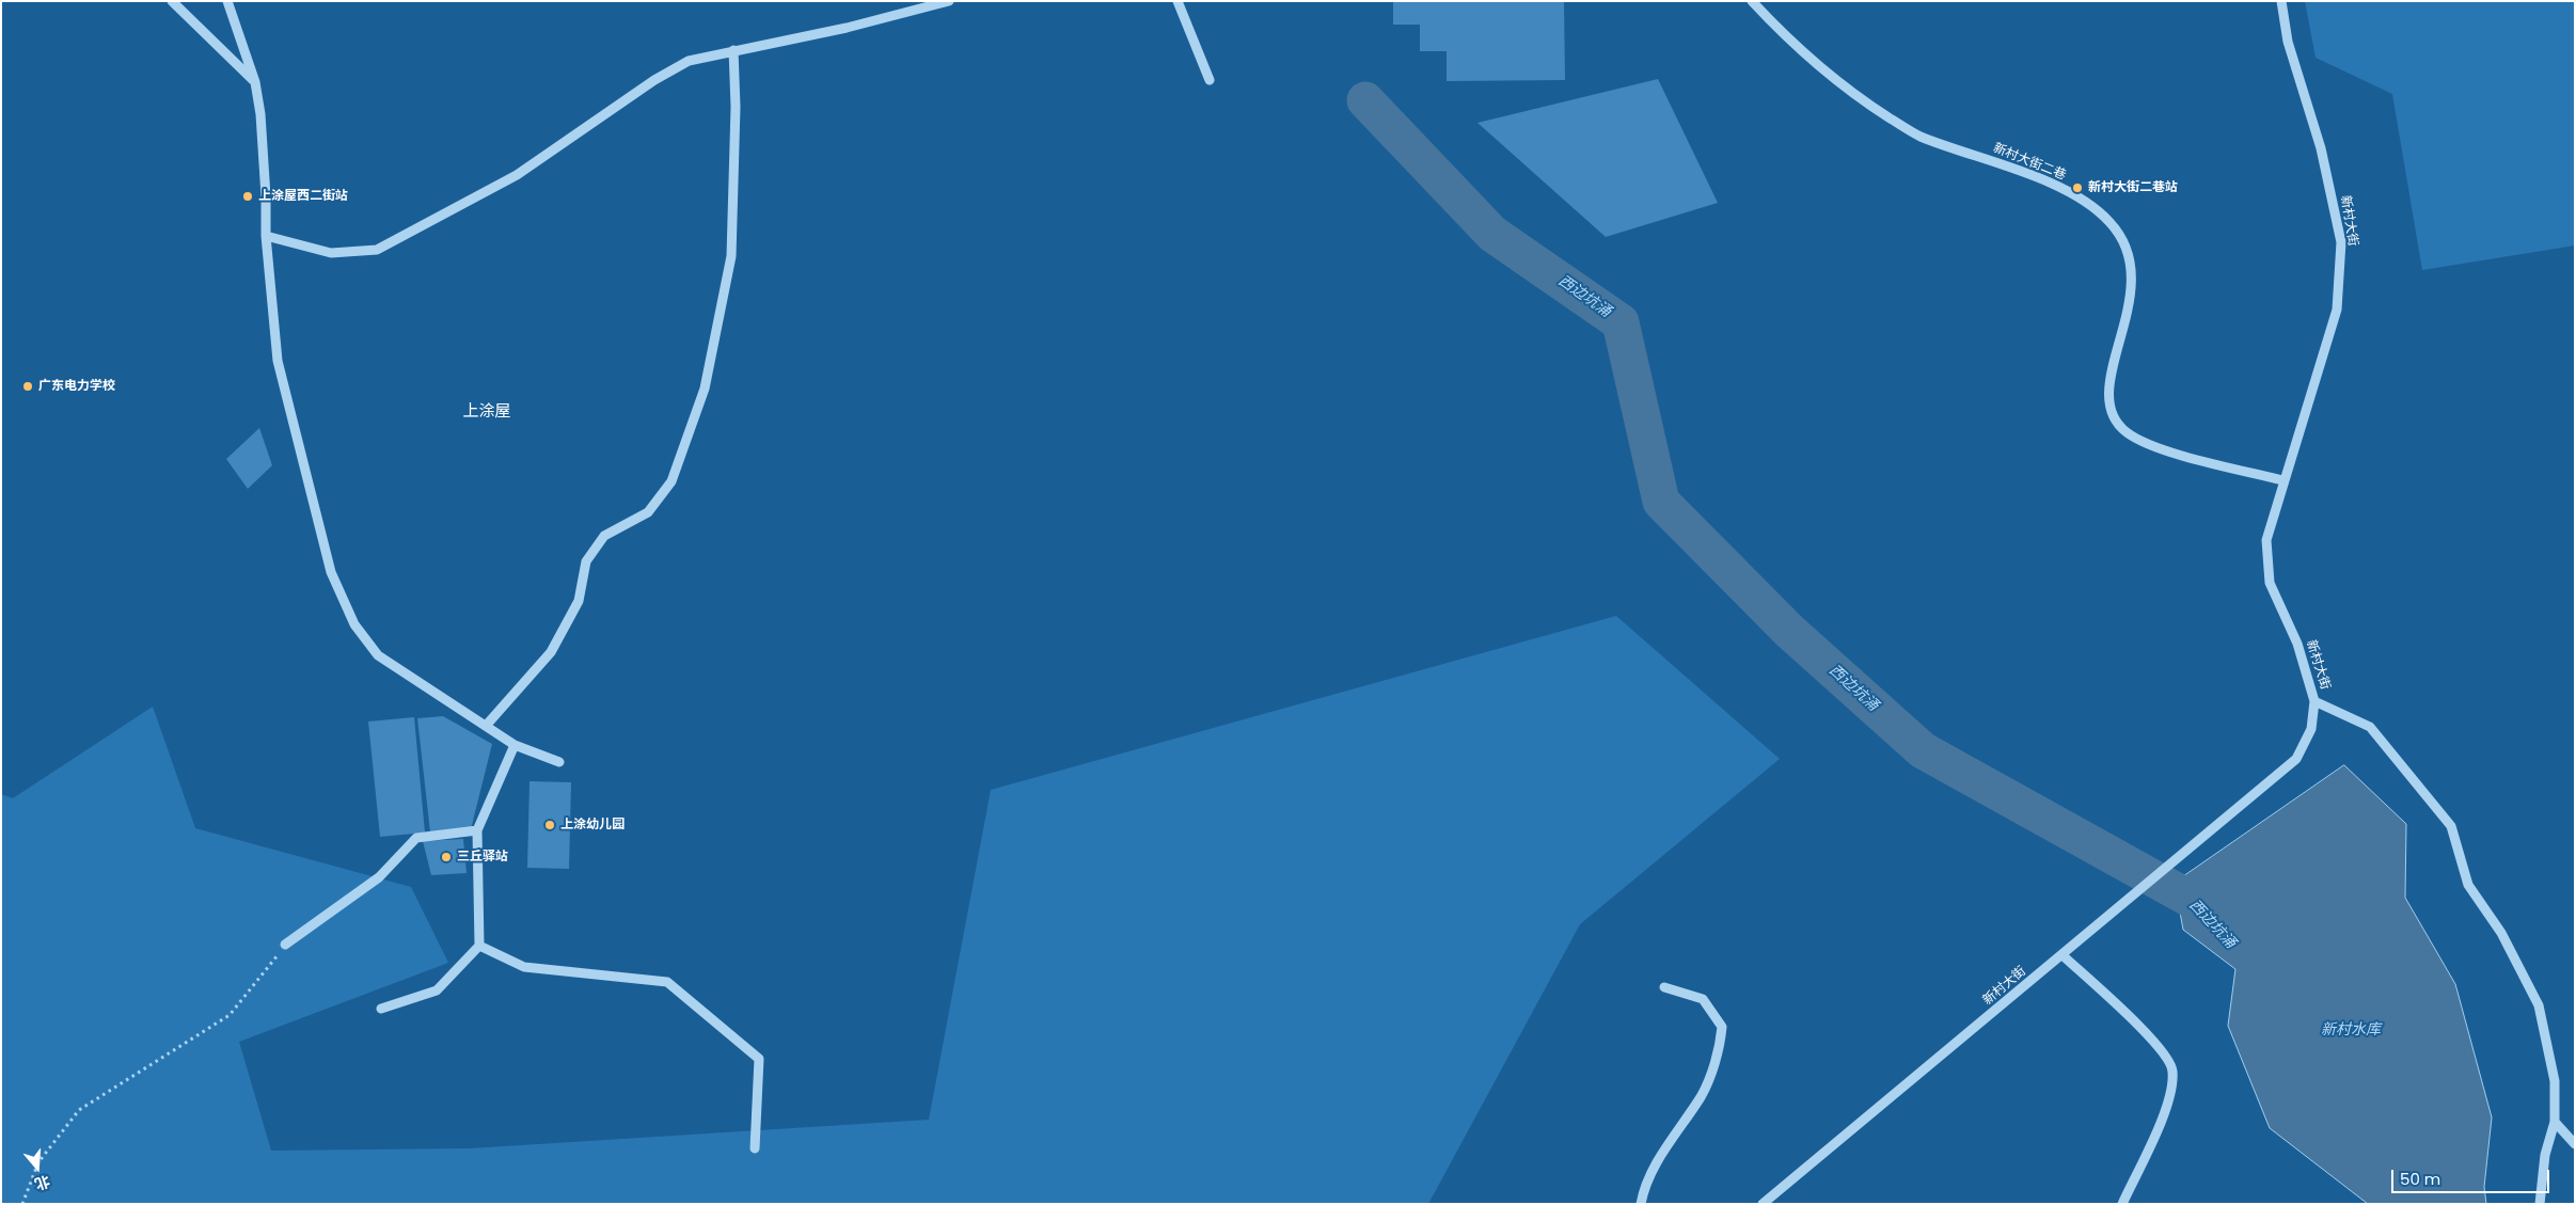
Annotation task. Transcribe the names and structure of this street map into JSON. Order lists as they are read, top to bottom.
{
  "streets": {
    "street": ["新村大街二巷", "新村大街"]
  },
  "crossings": [
    ["新村大街二巷", "新村大街"]
  ],
  "districts": ["上涂屋"],
  "water": ["西边坑涌", "新村水库"],
  "places": [
    "新村大街二巷站",
    "上涂屋西二街站",
    "广东电力学校",
    "上涂幼儿园",
    "三丘驿站"
  ],
  "scale_bar": "50 m",
  "north": "bottom"
}
